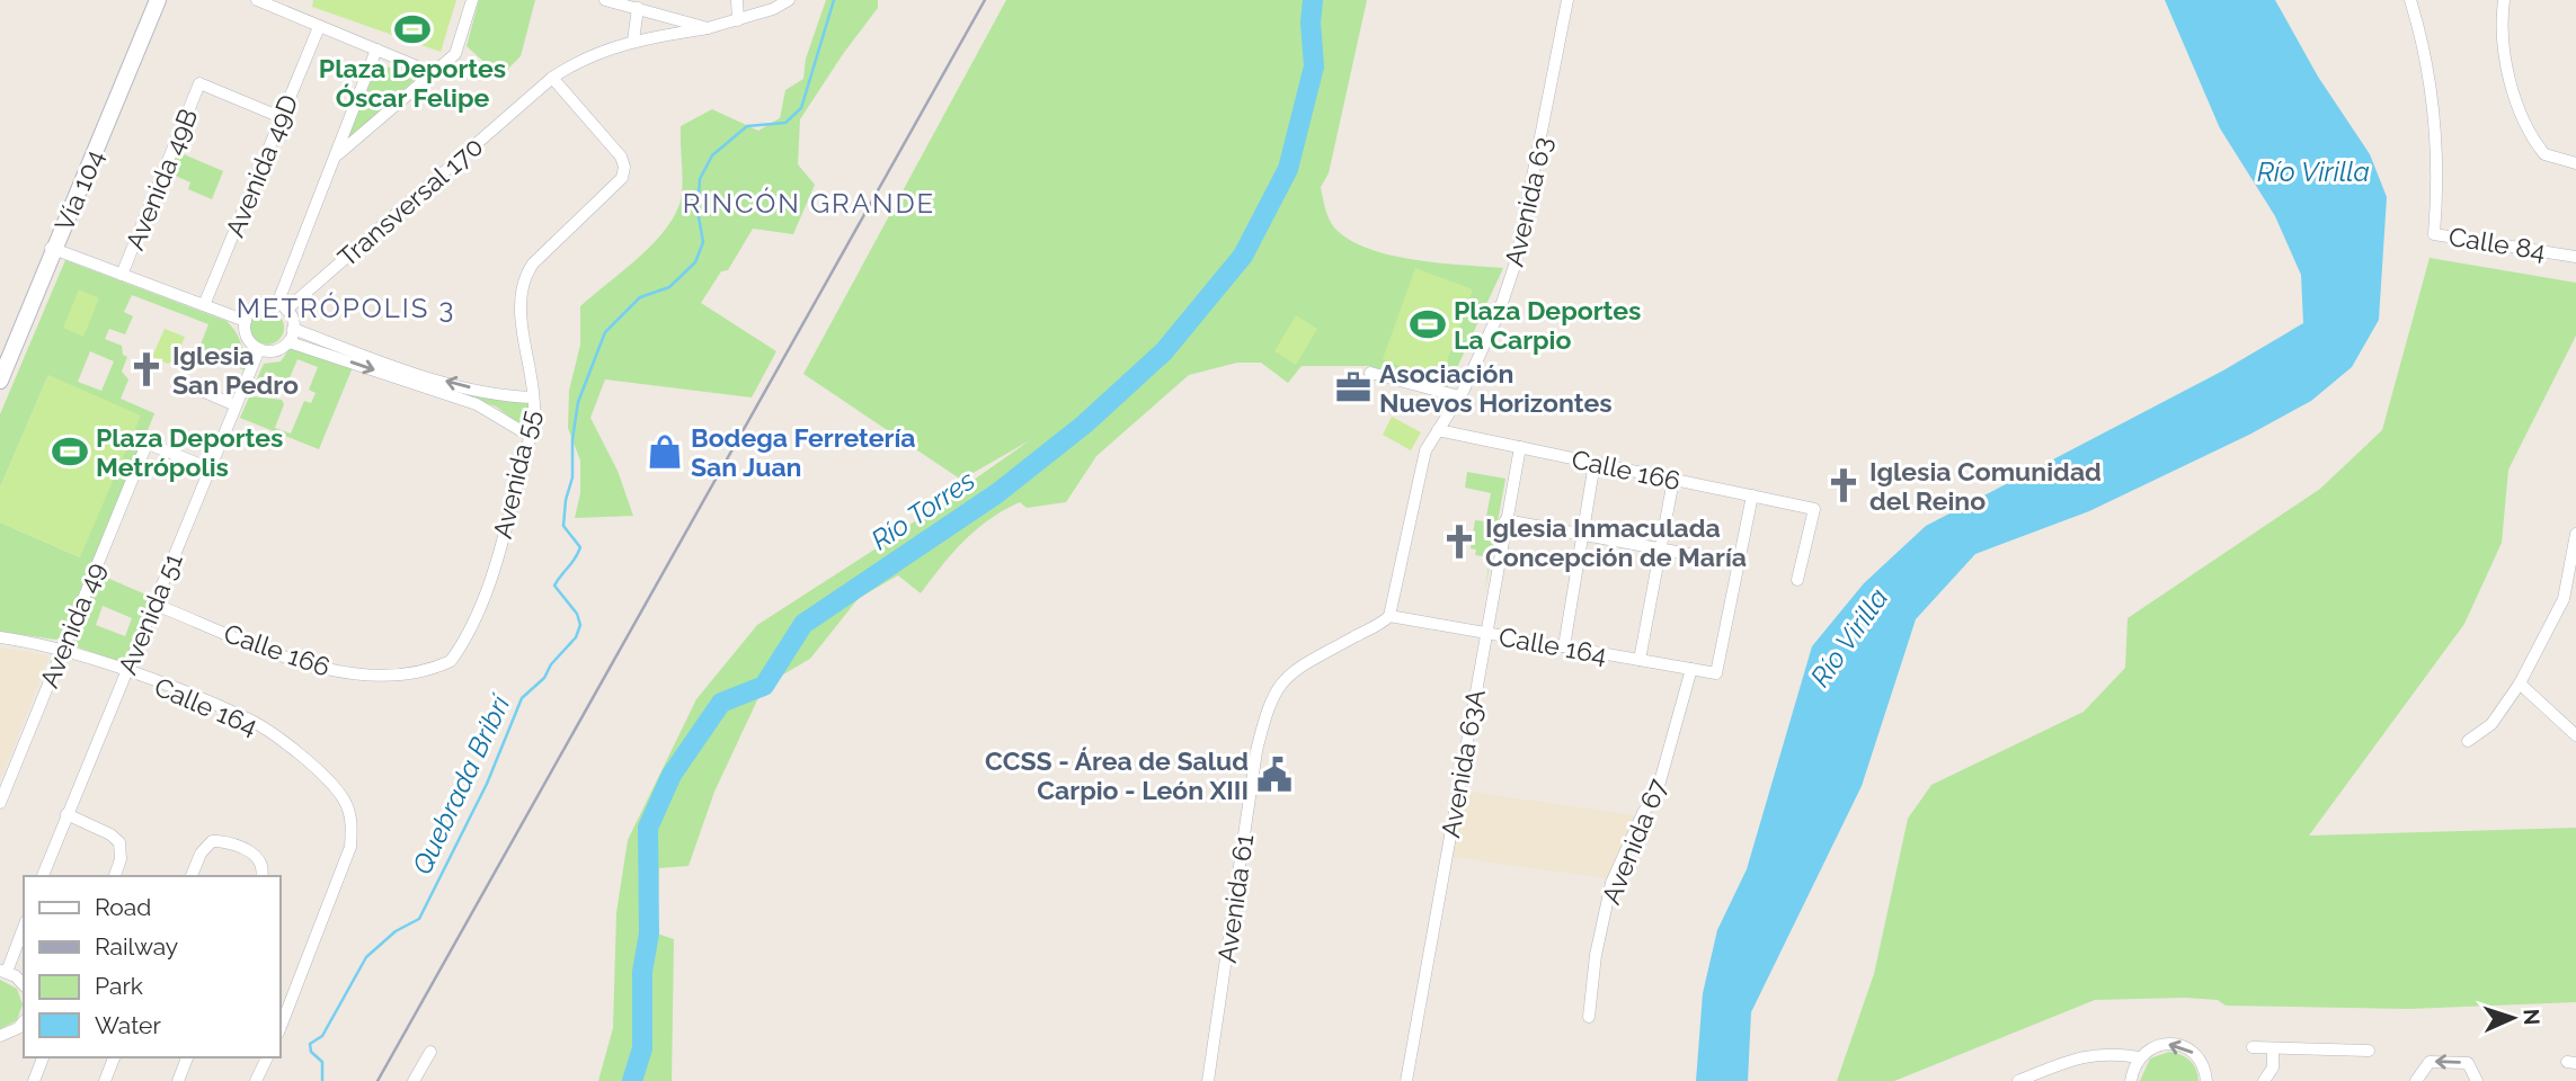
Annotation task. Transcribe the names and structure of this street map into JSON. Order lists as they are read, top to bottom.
{
  "streets": {
    "main road": ["Vía 104"],
    "street": [
      "Avenida 49D",
      "Avenida 49B",
      "Transversal 170",
      "Avenida 63",
      "Calle 84",
      "Calle 166",
      "Avenida 55",
      "Avenida 51",
      "Avenida 49",
      "Calle 164",
      "Avenida 63A",
      "Avenida 67",
      "Avenida 61"
    ]
  },
  "crossings": [
    ["Avenida 49D", "Avenida 49B"],
    ["Transversal 170", "Avenida 55"],
    ["Transversal 170", "Avenida 51"],
    ["Avenida 63", "Calle 166"],
    ["Avenida 63", "Calle 164"],
    ["Avenida 63", "Avenida 61"],
    ["Calle 166", "Avenida 55"],
    ["Calle 166", "Avenida 51"],
    ["Calle 166", "Avenida 63A"],
    ["Avenida 51", "Avenida 49"],
    ["Avenida 51", "Calle 164"],
    ["Avenida 49", "Calle 164"],
    ["Calle 164", "Avenida 63A"],
    ["Calle 164", "Avenida 67"],
    ["Calle 164", "Avenida 61"]
  ],
  "districts": ["RINCÓN GRANDE", "METRÓPOLIS 3"],
  "water": ["Río Virilla", "Río Torres", "Quebrada Bribrí"],
  "places": {
    "sports": ["Plaza Deportes Óscar Felipe", "Plaza Deportes La Carpio", "Plaza Deportes Metrópolis"],
    "church": ["Iglesia San Pedro", "Iglesia Comunidad del Reino", "Iglesia Inmaculada Concepción de María"],
    "office": ["Asociación Nuevos Horizontes"],
    "shop": ["Bodega Ferretería San Juan"],
    "public building": ["CCSS - Área de Salud Carpio - León XIII"]
  },
  "legend": [
    "Road",
    "Railway",
    "Park",
    "Water"
  ],
  "north": "right"
}
